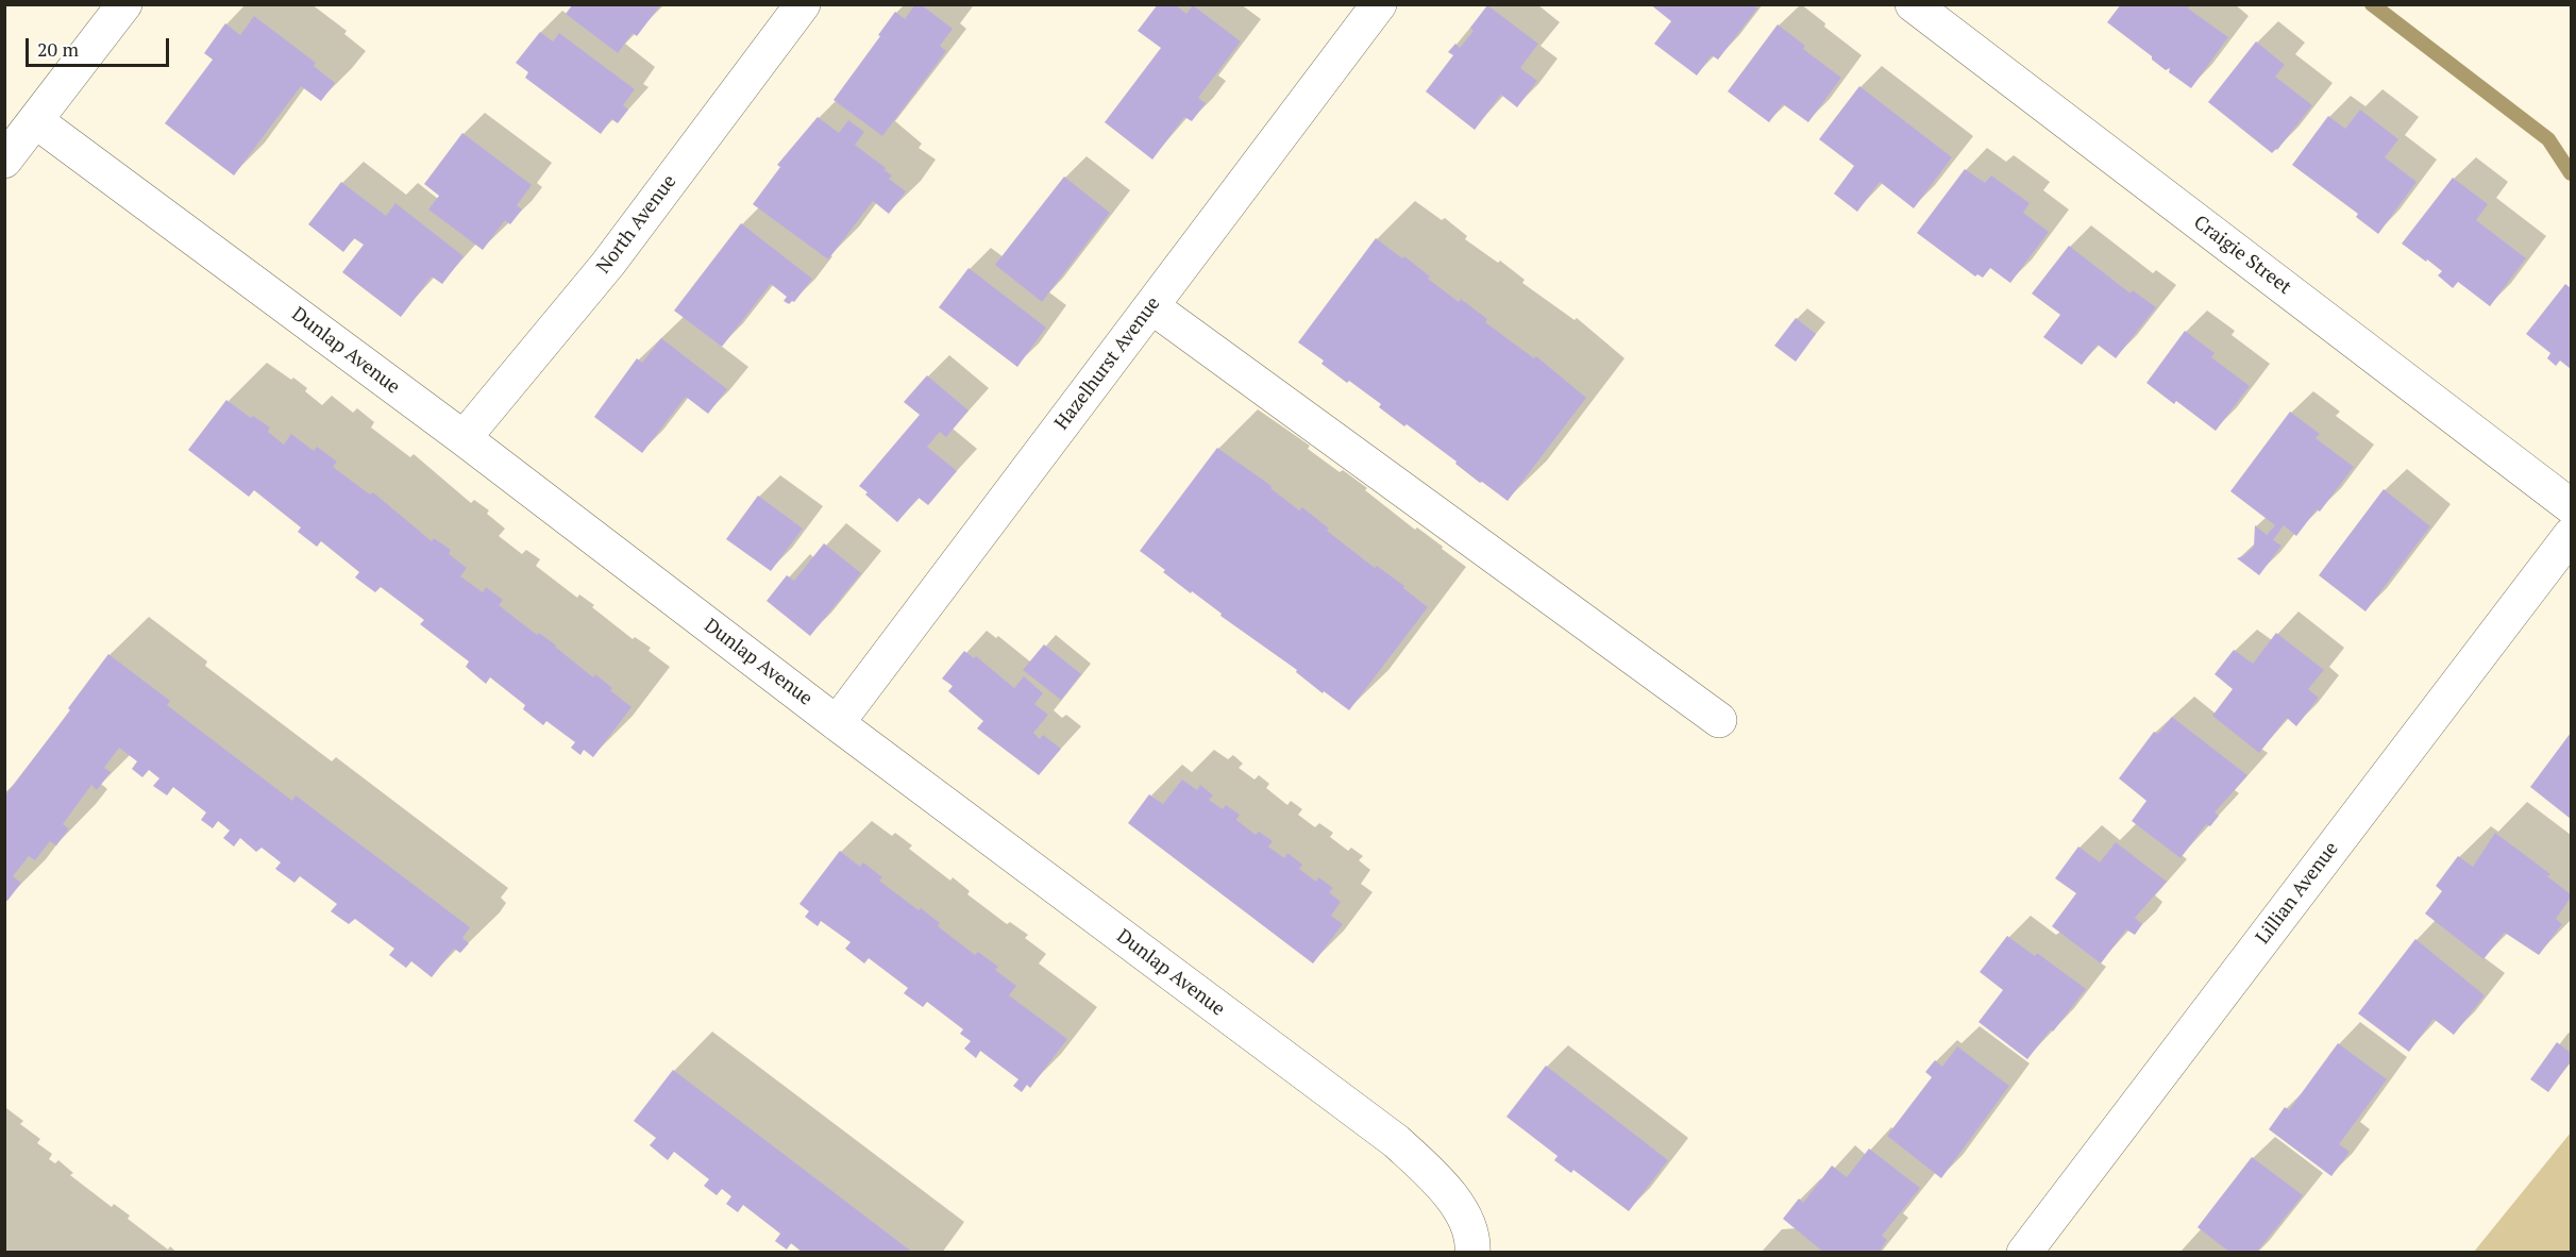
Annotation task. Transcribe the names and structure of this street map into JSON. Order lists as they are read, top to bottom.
{
  "streets": {
    "street": [
      "North Avenue",
      "Craigie Street",
      "Dunlap Avenue",
      "Hazelhurst Avenue",
      "Lillian Avenue"
    ]
  },
  "crossings": [
    ["North Avenue", "Dunlap Avenue"],
    ["Dunlap Avenue", "Hazelhurst Avenue"]
  ],
  "scale_bar": "20 m"
}
